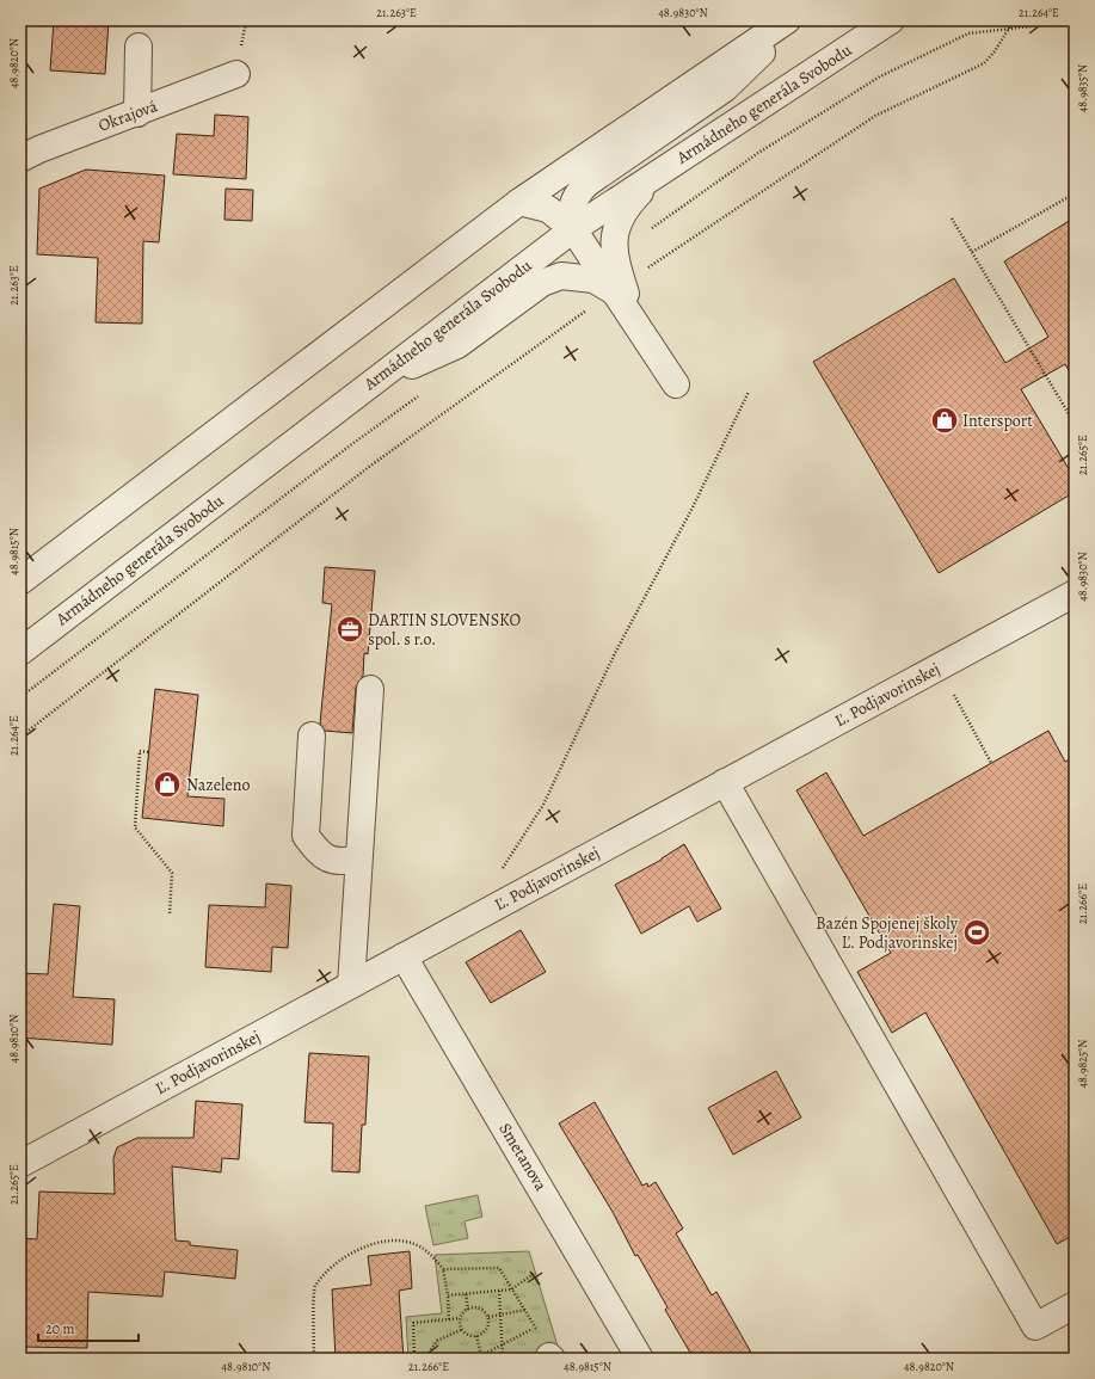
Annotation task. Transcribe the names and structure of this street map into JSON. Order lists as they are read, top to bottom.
{
  "streets": {
    "street": [
      "Armádneho generála Svobodu",
      "Okrajová",
      "Ľ. Podjavorinskej",
      "Smetanova"
    ]
  },
  "crossings": [
    ["Ľ. Podjavorinskej", "Smetanova"]
  ],
  "places": {
    "shop": ["Intersport", "Nazeleno"],
    "office": ["DARTIN SLOVENSKO spol. s r.o."],
    "sports": ["Bazén Spojenej školy Ľ. Podjavorinskej"]
  },
  "scale_bar": "20 m",
  "coordinates": [
    "21.263°E",
    "48.9830°N",
    "21.264°E",
    "48.9820°N",
    "48.9835°N",
    "21.265°E",
    "48.9815°N",
    "21.266°E",
    "48.9810°N",
    "48.9825°N"
  ]
}
